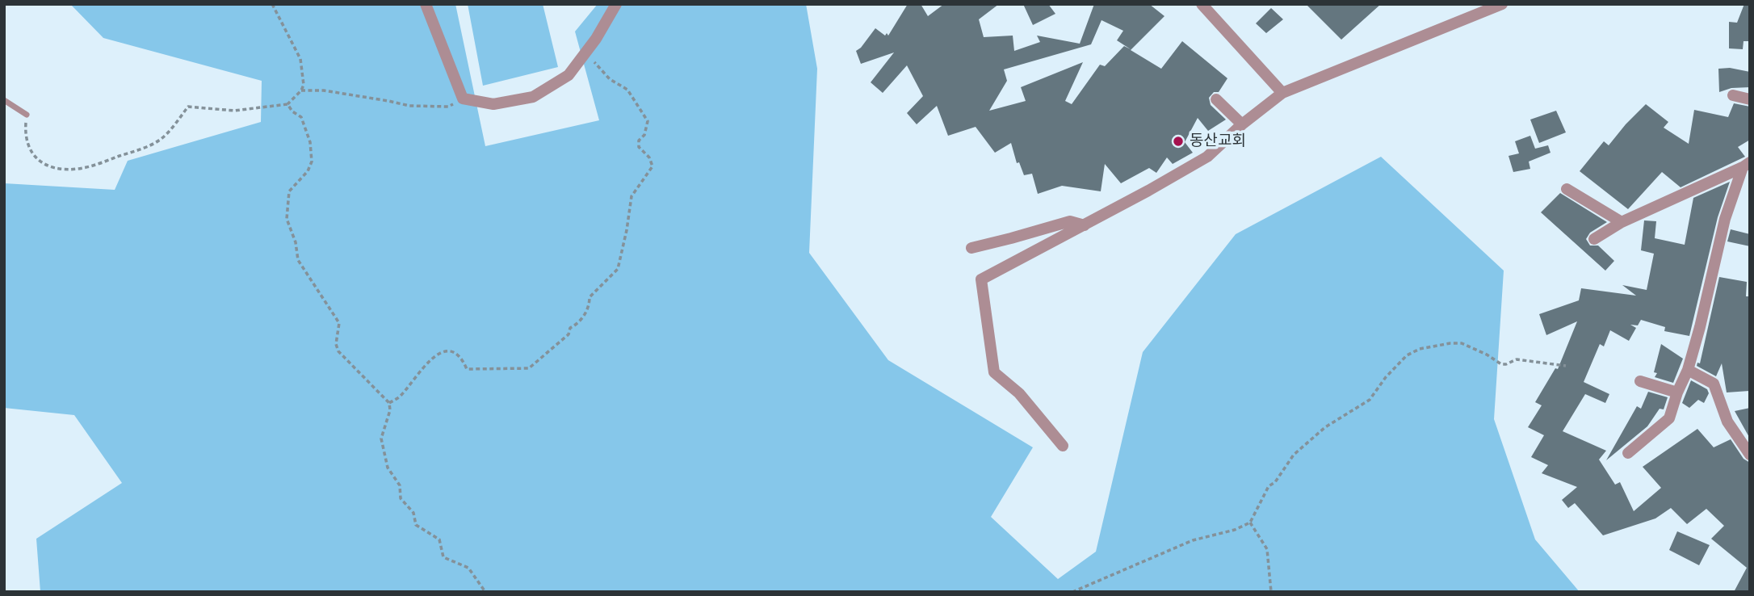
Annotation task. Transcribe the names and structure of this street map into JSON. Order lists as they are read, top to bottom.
{
  "places": ["동산교회"]
}
